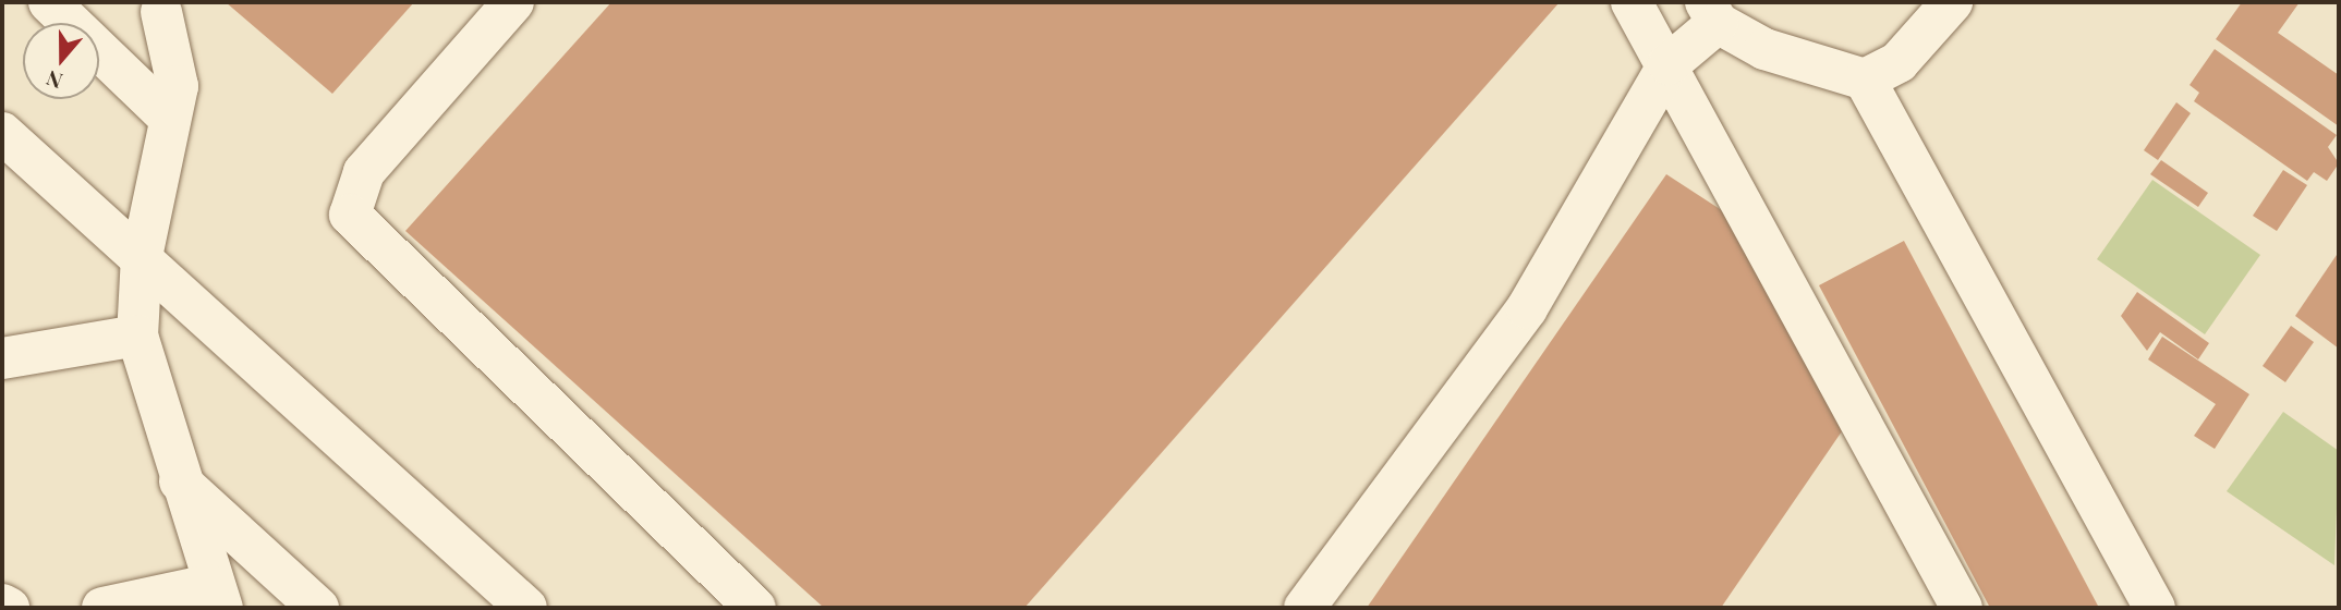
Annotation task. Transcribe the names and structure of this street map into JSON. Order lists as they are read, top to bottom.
{
  "north": "bottom"
}
